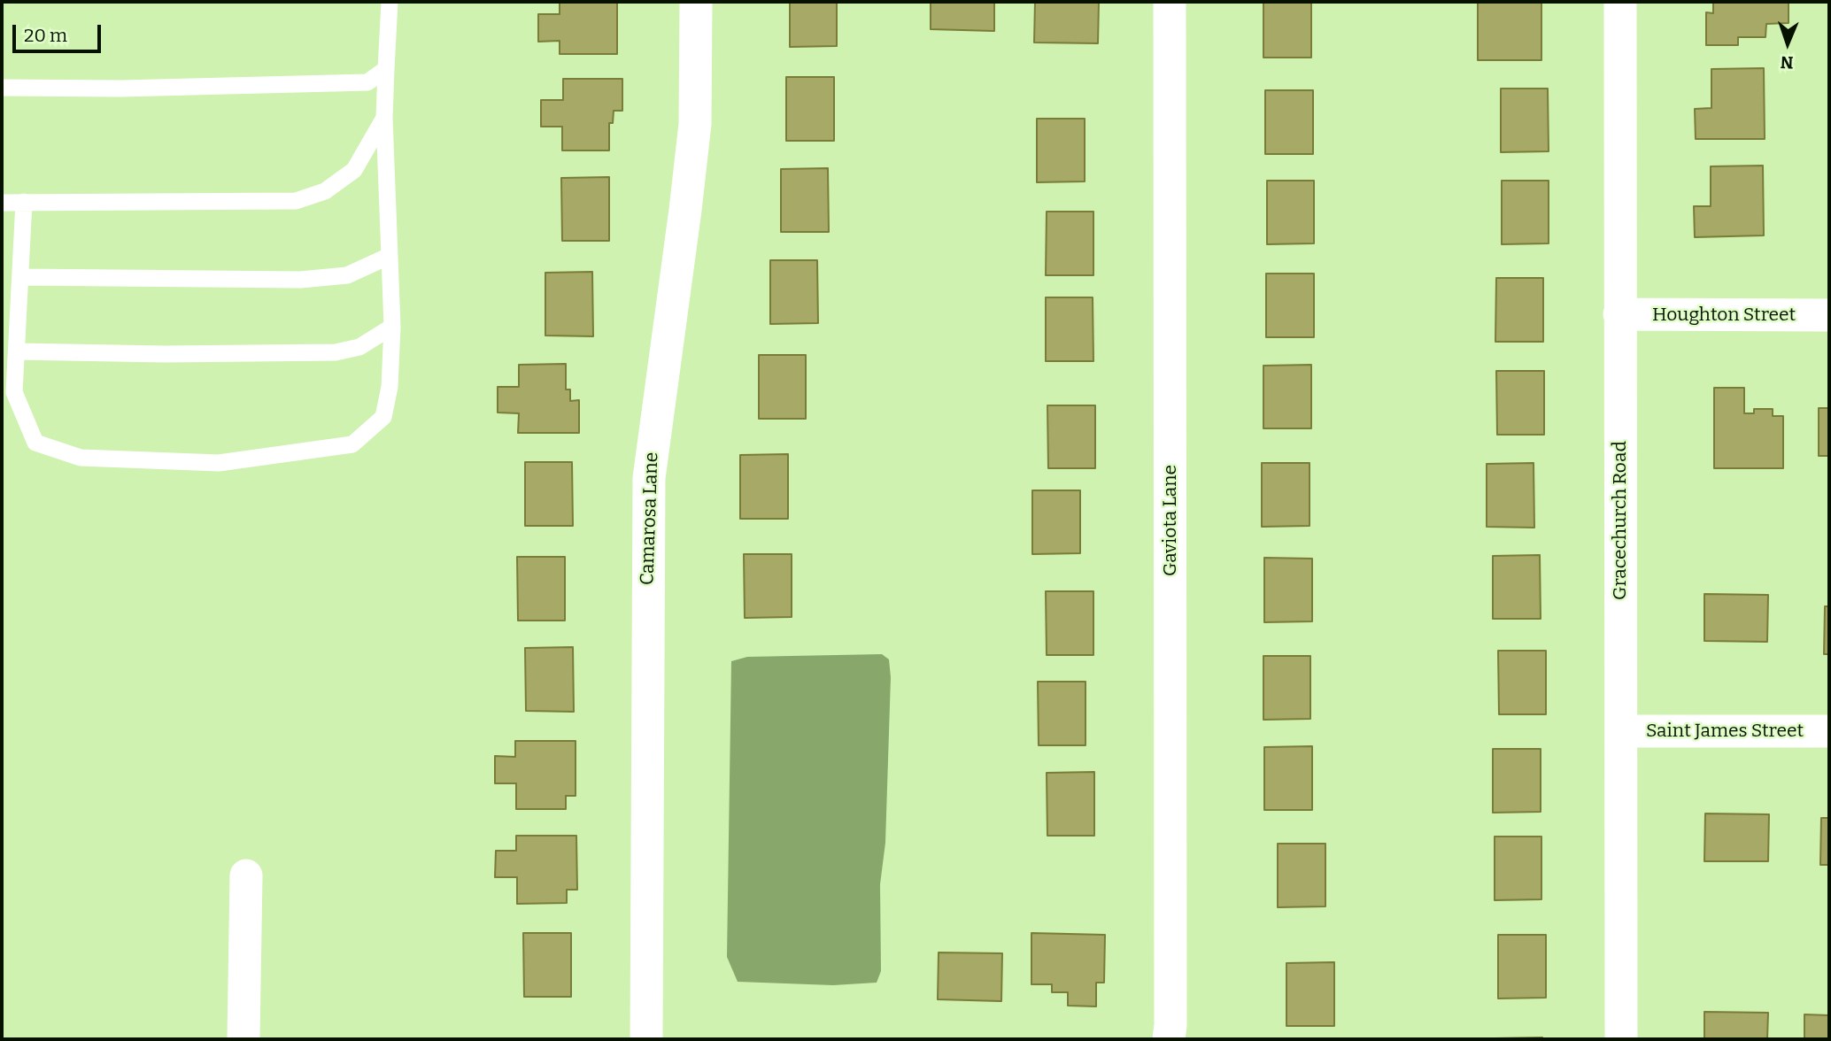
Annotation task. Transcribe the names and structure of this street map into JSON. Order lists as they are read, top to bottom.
{
  "streets": {
    "street": [
      "Houghton Street",
      "Camarosa Lane",
      "Gaviota Lane",
      "Gracechurch Road",
      "Saint James Street"
    ]
  },
  "crossings": [
    ["Houghton Street", "Gracechurch Road"],
    ["Gracechurch Road", "Saint James Street"]
  ],
  "scale_bar": "20 m",
  "north": "bottom"
}
